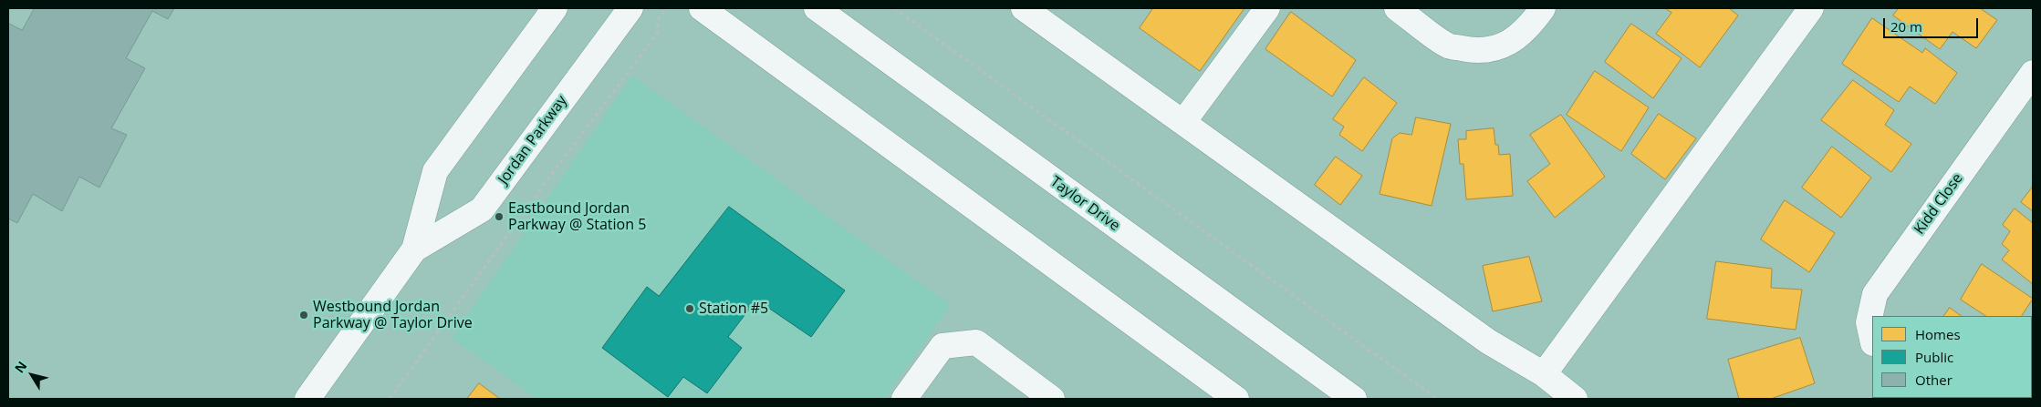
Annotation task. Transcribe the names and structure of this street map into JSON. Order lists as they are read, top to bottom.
{
  "streets": {
    "main road": ["Jordan Parkway", "Taylor Drive", "Kidd Close"]
  },
  "places": ["Eastbound Jordan Parkway @ Station 5", "Station #5", "Westbound Jordan Parkway @ Taylor Drive"],
  "legend": ["Homes", "Public", "Other"],
  "scale_bar": "20 m",
  "north": "top left"
}
